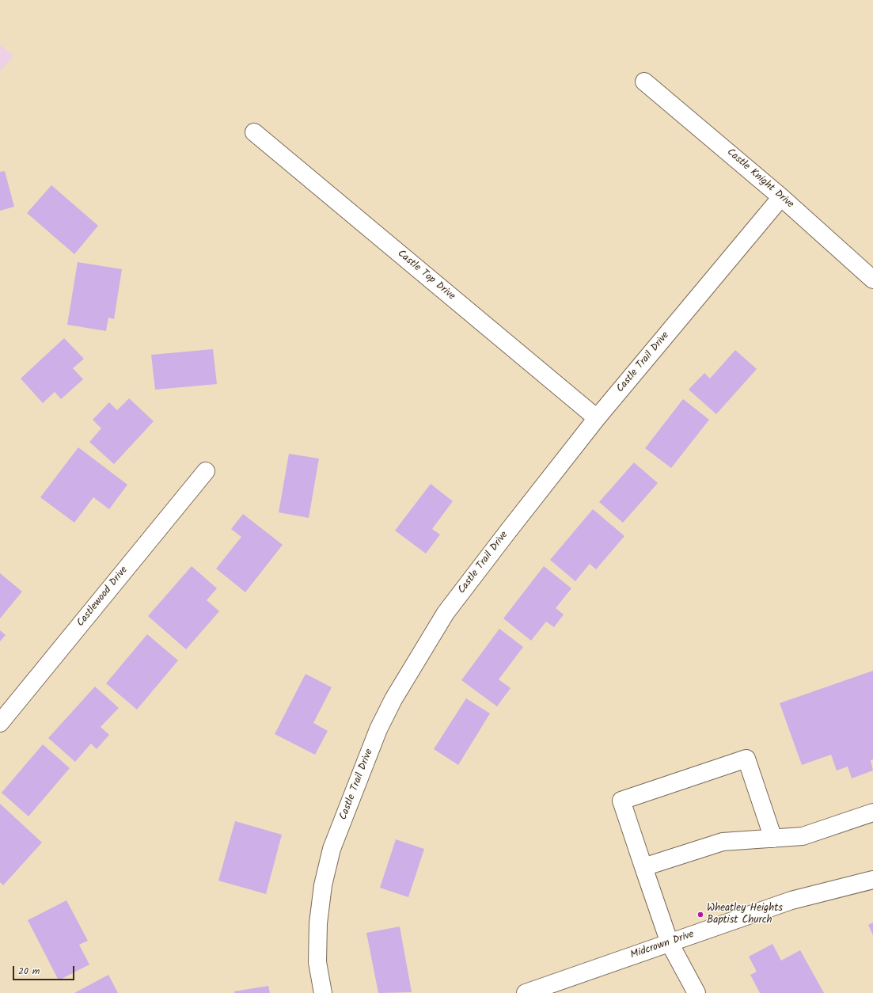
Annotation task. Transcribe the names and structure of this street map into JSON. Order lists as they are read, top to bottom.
{
  "streets": {
    "street": [
      "Castle Knight Drive",
      "Castle Top Drive",
      "Castle Trail Drive",
      "Castlewood Drive",
      "Midcrown Drive"
    ]
  },
  "crossings": [
    ["Castle Knight Drive", "Castle Trail Drive"],
    ["Castle Top Drive", "Castle Trail Drive"]
  ],
  "places": ["Wheatley Heights Baptist Church"],
  "scale_bar": "20 m"
}
